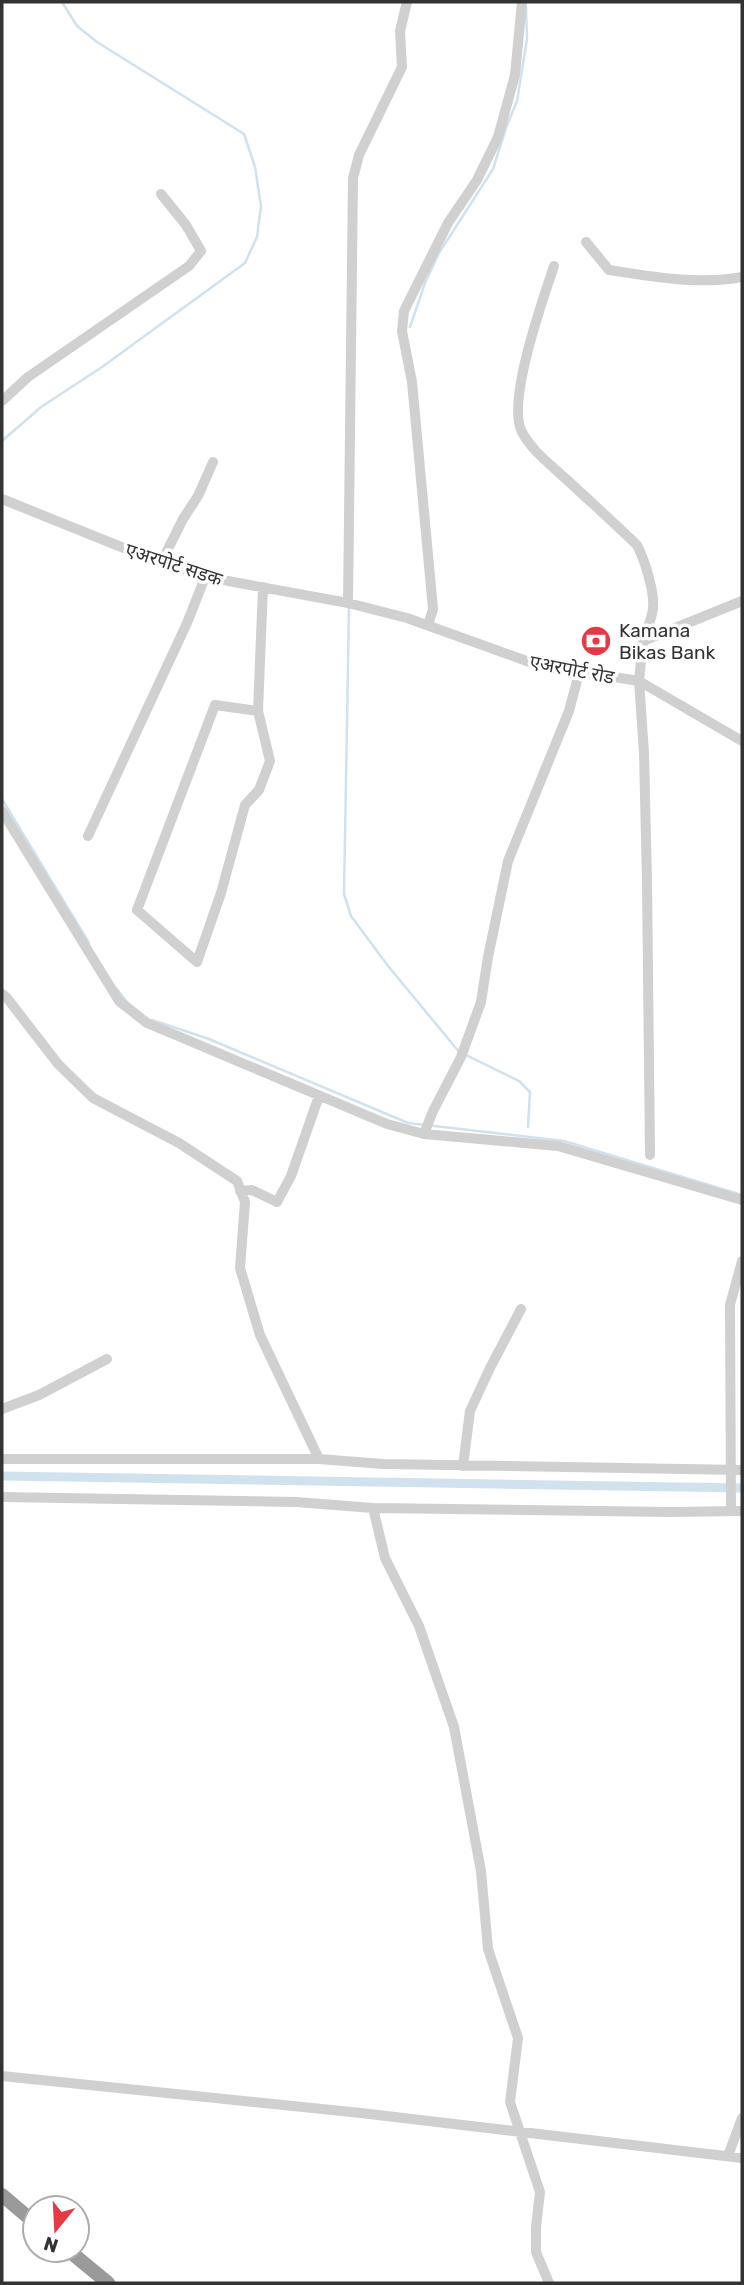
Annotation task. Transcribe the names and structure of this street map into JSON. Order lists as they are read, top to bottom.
{
  "streets": {
    "street": ["एअरपोर्ट सडक", "एअरपोर्ट रोड"]
  },
  "crossings": [
    ["एअरपोर्ट सडक", "एअरपोर्ट रोड"]
  ],
  "places": {
    "bank": ["Kamana Bikas Bank"]
  },
  "north": "bottom"
}
